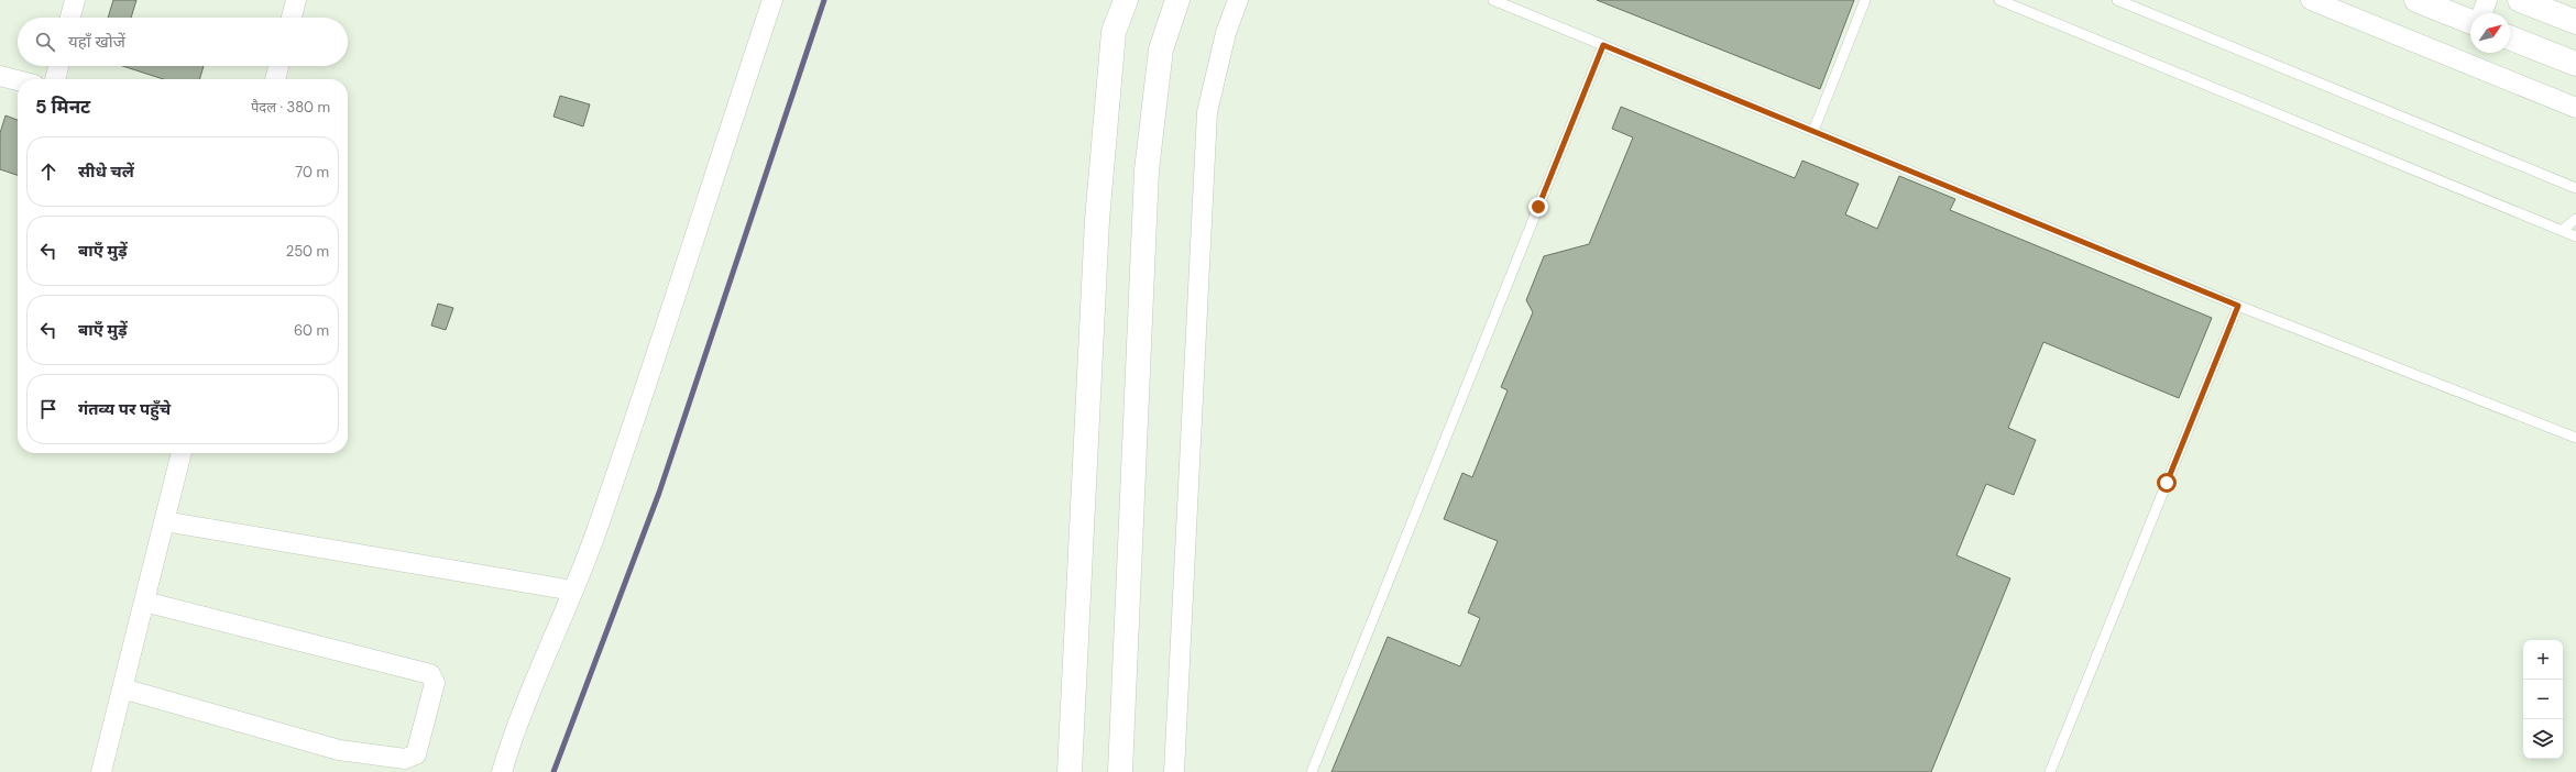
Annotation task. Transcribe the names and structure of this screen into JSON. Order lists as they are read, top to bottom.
{
  "north": "top right",
  "page": {
    "search": "यहाँ खोजें",
    "heading": ["5 मिनट", "पैदल · 380 m"],
    "list": [
      ["सीधे चलें", "70 m"],
      ["बाएँ मुड़ें", "250 m"],
      ["बाएँ मुड़ें", "60 m"],
      "गंतव्य पर पहुँचे"
    ],
    "map_buttons": ["+", "−"]
  }
}
